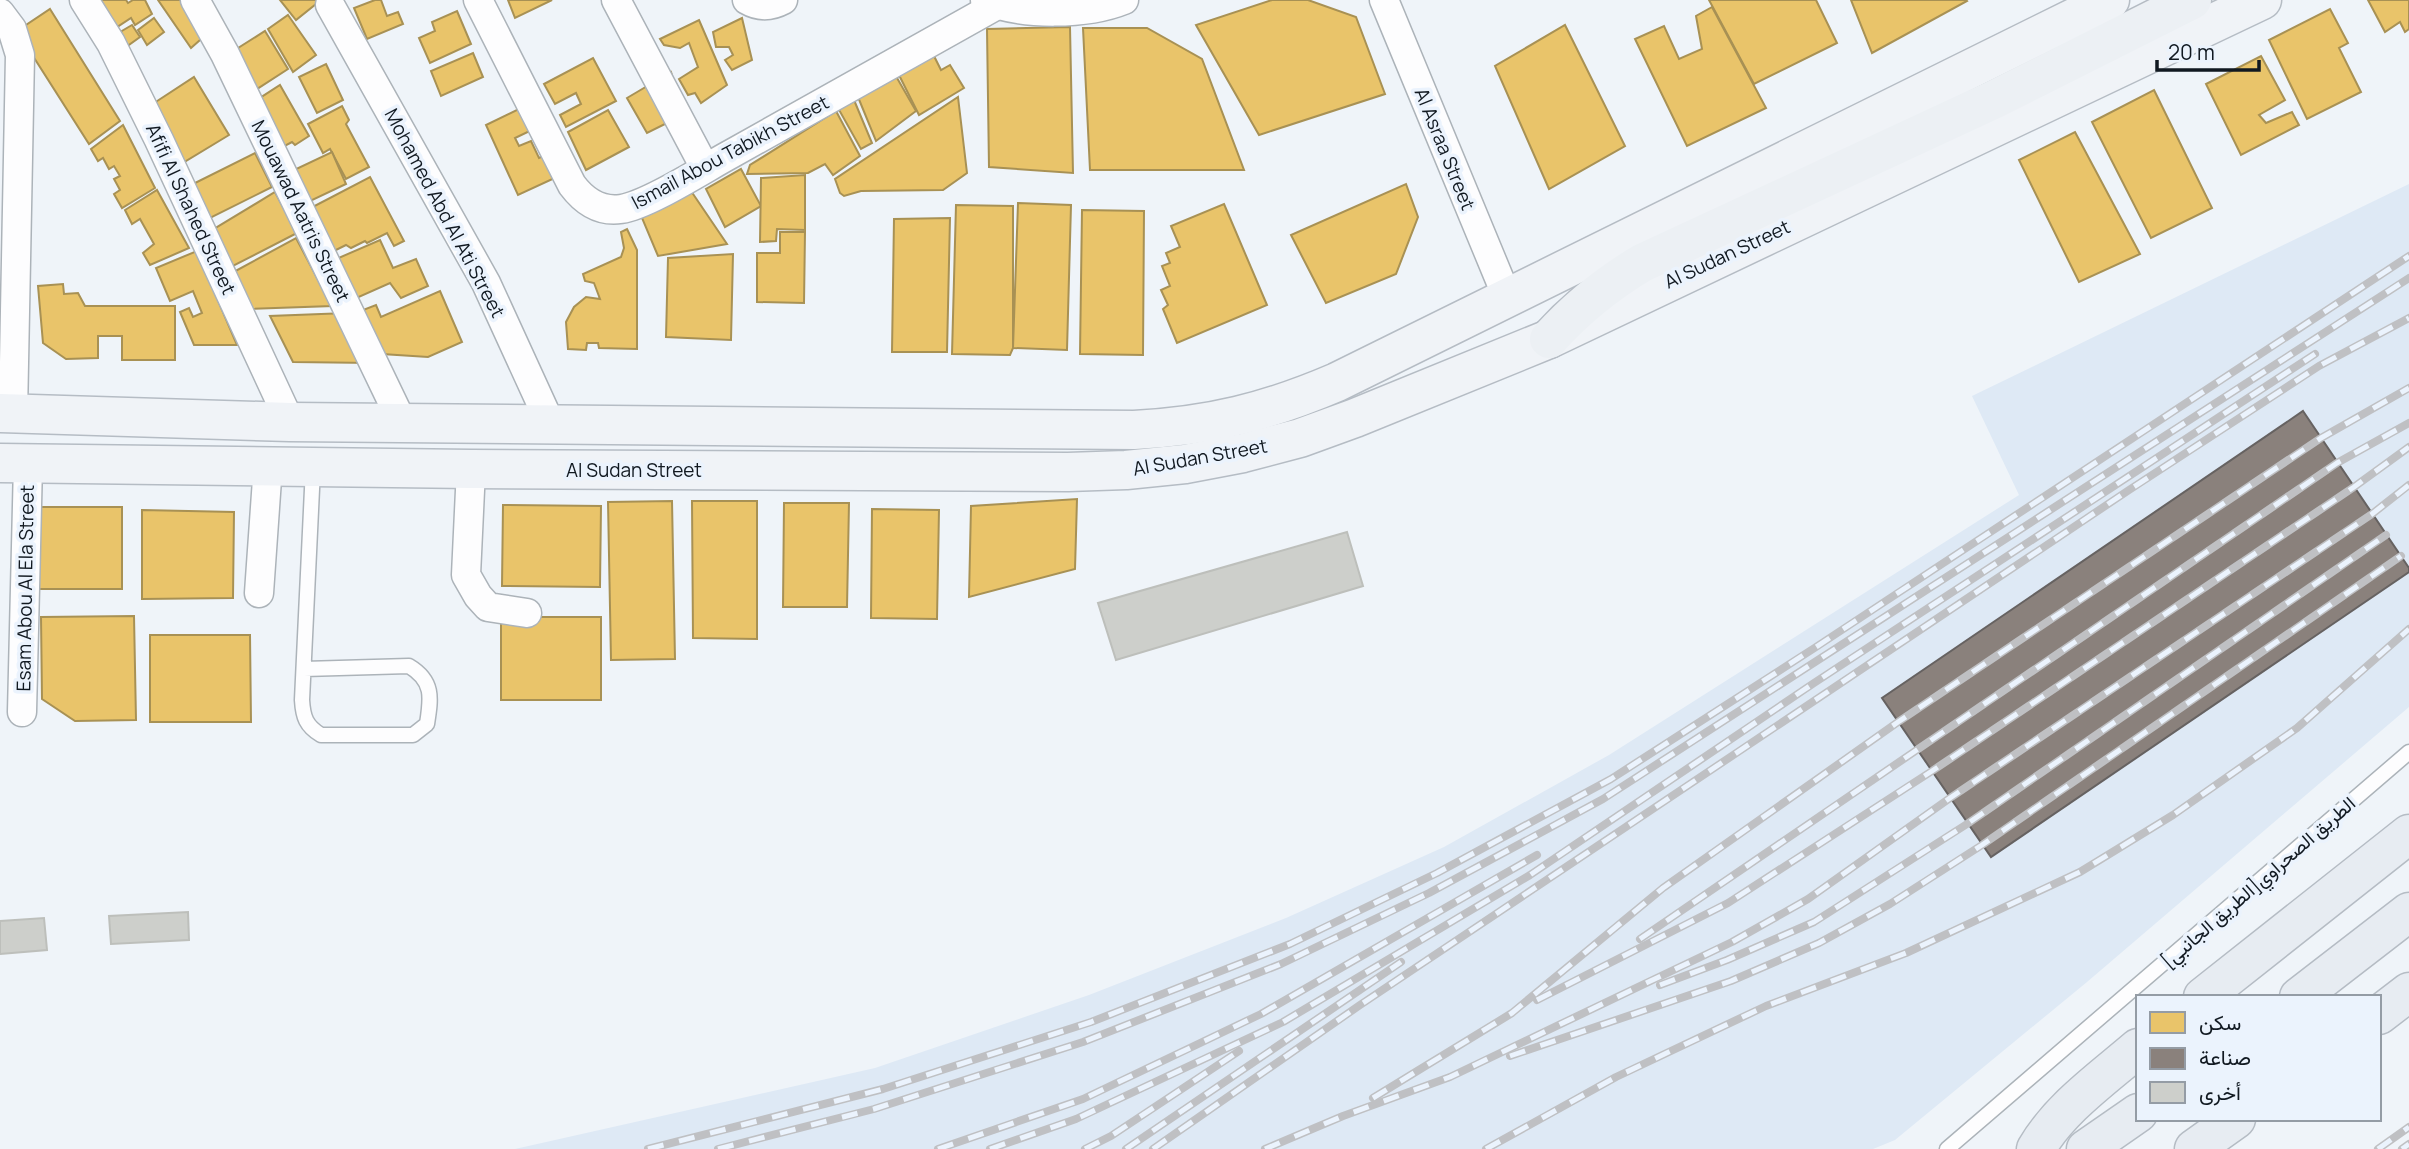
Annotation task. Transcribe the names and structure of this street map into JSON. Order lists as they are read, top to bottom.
{
  "streets": {
    "main road": ["Al Sudan Street"],
    "street": [
      "Al Asraa Street",
      "Ismail Abou Tabikh Street",
      "Afifi Al Shahed Street",
      "Mouawad Aatris Street",
      "Mohamed Abd Al Ati Street",
      "Esam Abou Al Ela Street"
    ],
    "lane": ["الطريق الصحراوي[الطريق الجانبي]"]
  },
  "crossings": [
    ["Al Asraa Street", "Al Sudan Street"],
    ["Afifi Al Shahed Street", "Al Sudan Street"],
    ["Mouawad Aatris Street", "Al Sudan Street"],
    ["Mohamed Abd Al Ati Street", "Al Sudan Street"],
    ["Al Sudan Street", "Esam Abou Al Ela Street"]
  ],
  "legend": ["سكن", "صناعة", "أخرى"],
  "scale_bar": "20 m"
}
